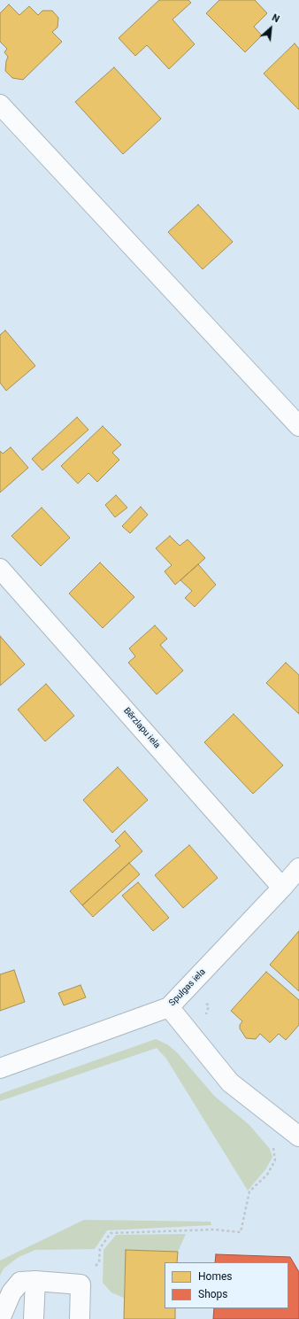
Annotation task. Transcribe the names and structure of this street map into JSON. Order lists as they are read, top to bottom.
{
  "streets": {
    "street": ["Bērzlapu iela", "Spulgas iela"]
  },
  "crossings": [
    ["Bērzlapu iela", "Spulgas iela"]
  ],
  "legend": ["Homes", "Shops"],
  "north": "top right"
}
